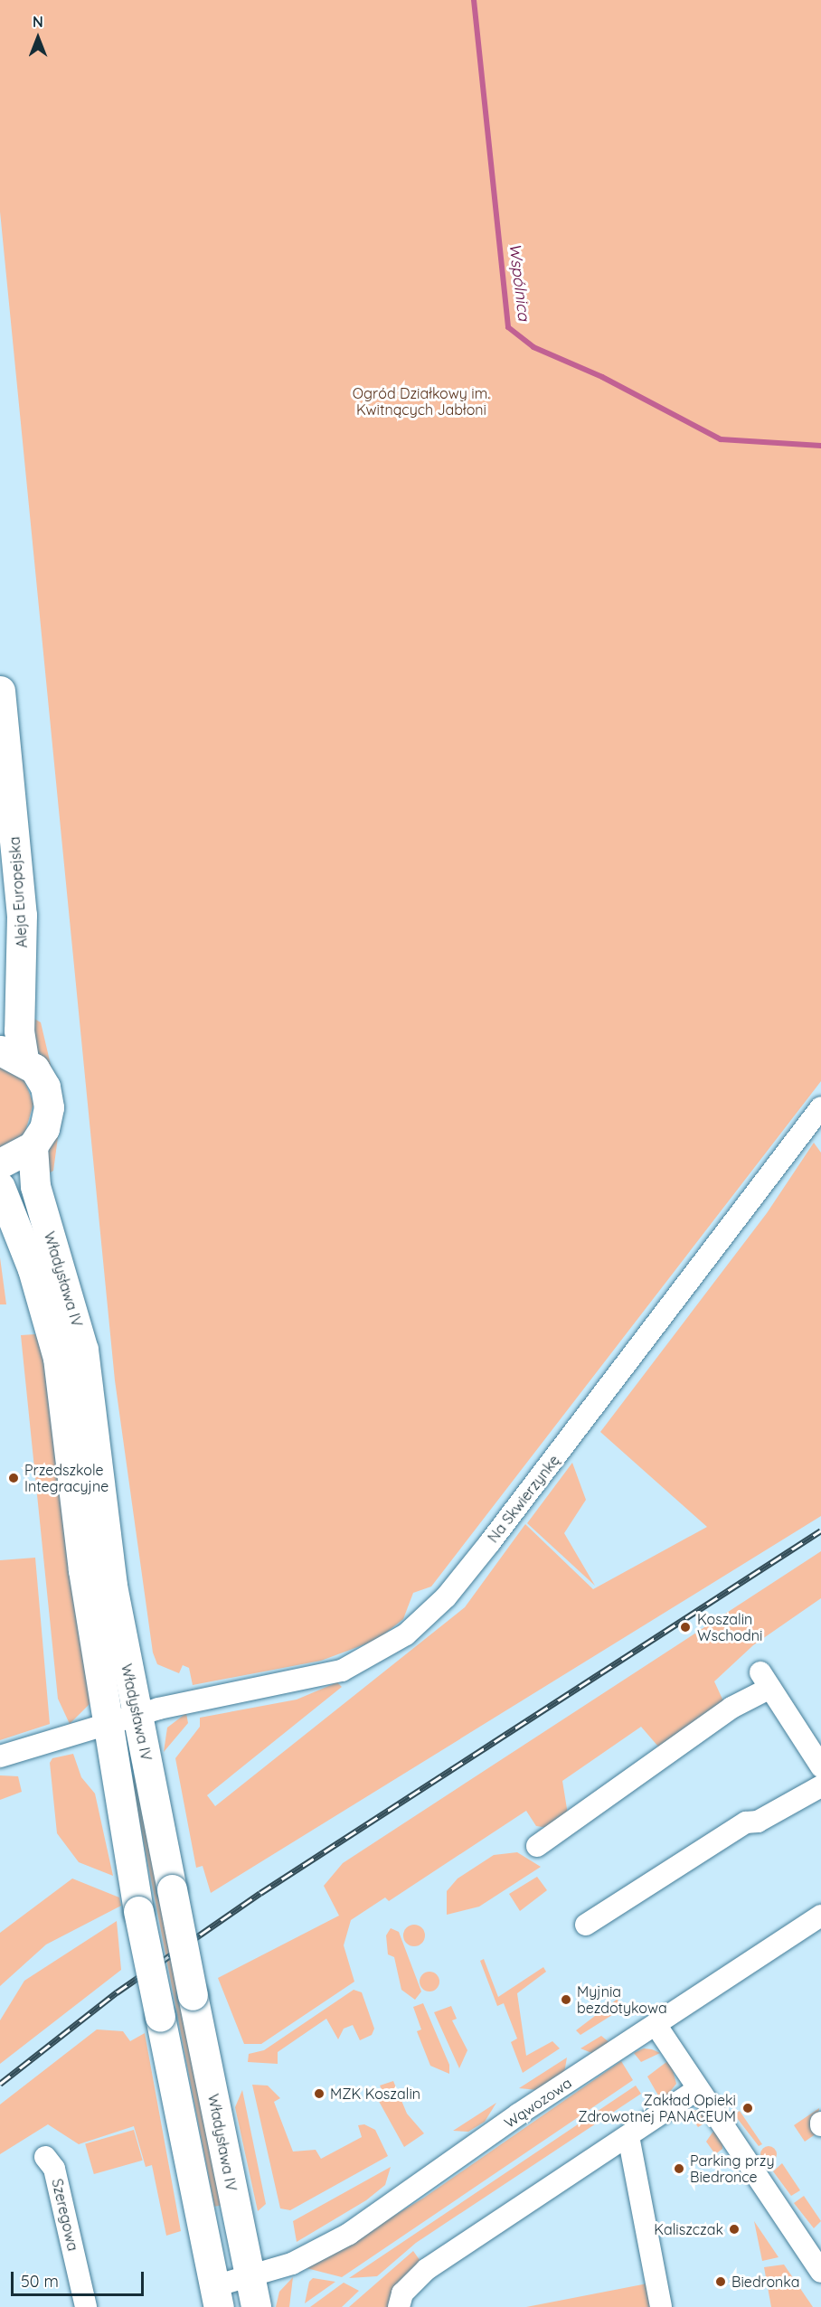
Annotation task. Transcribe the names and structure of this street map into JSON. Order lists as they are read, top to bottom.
{
  "streets": {
    "main road": ["Aleja Europejska", "Władysława IV"],
    "street": ["Na Skwierzynkę", "Wąwozowa", "Szeregowa"]
  },
  "crossings": [
    ["Władysława IV", "Na Skwierzynkę"],
    ["Władysława IV", "Wąwozowa"]
  ],
  "water": ["Wspólnica"],
  "parks": ["Ogród Działkowy im. Kwitnących Jabłoni"],
  "places": [
    "Przedszkole Integracyjne",
    "Koszalin Wschodni",
    "Myjnia bezdotykowa",
    "MZK Koszalin",
    "Zakład Opieki Zdrowotnej PANACEUM",
    "Parking przy Biedronce",
    "Kaliszczak",
    "Biedronka"
  ],
  "scale_bar": "50 m",
  "north": "top"
}
